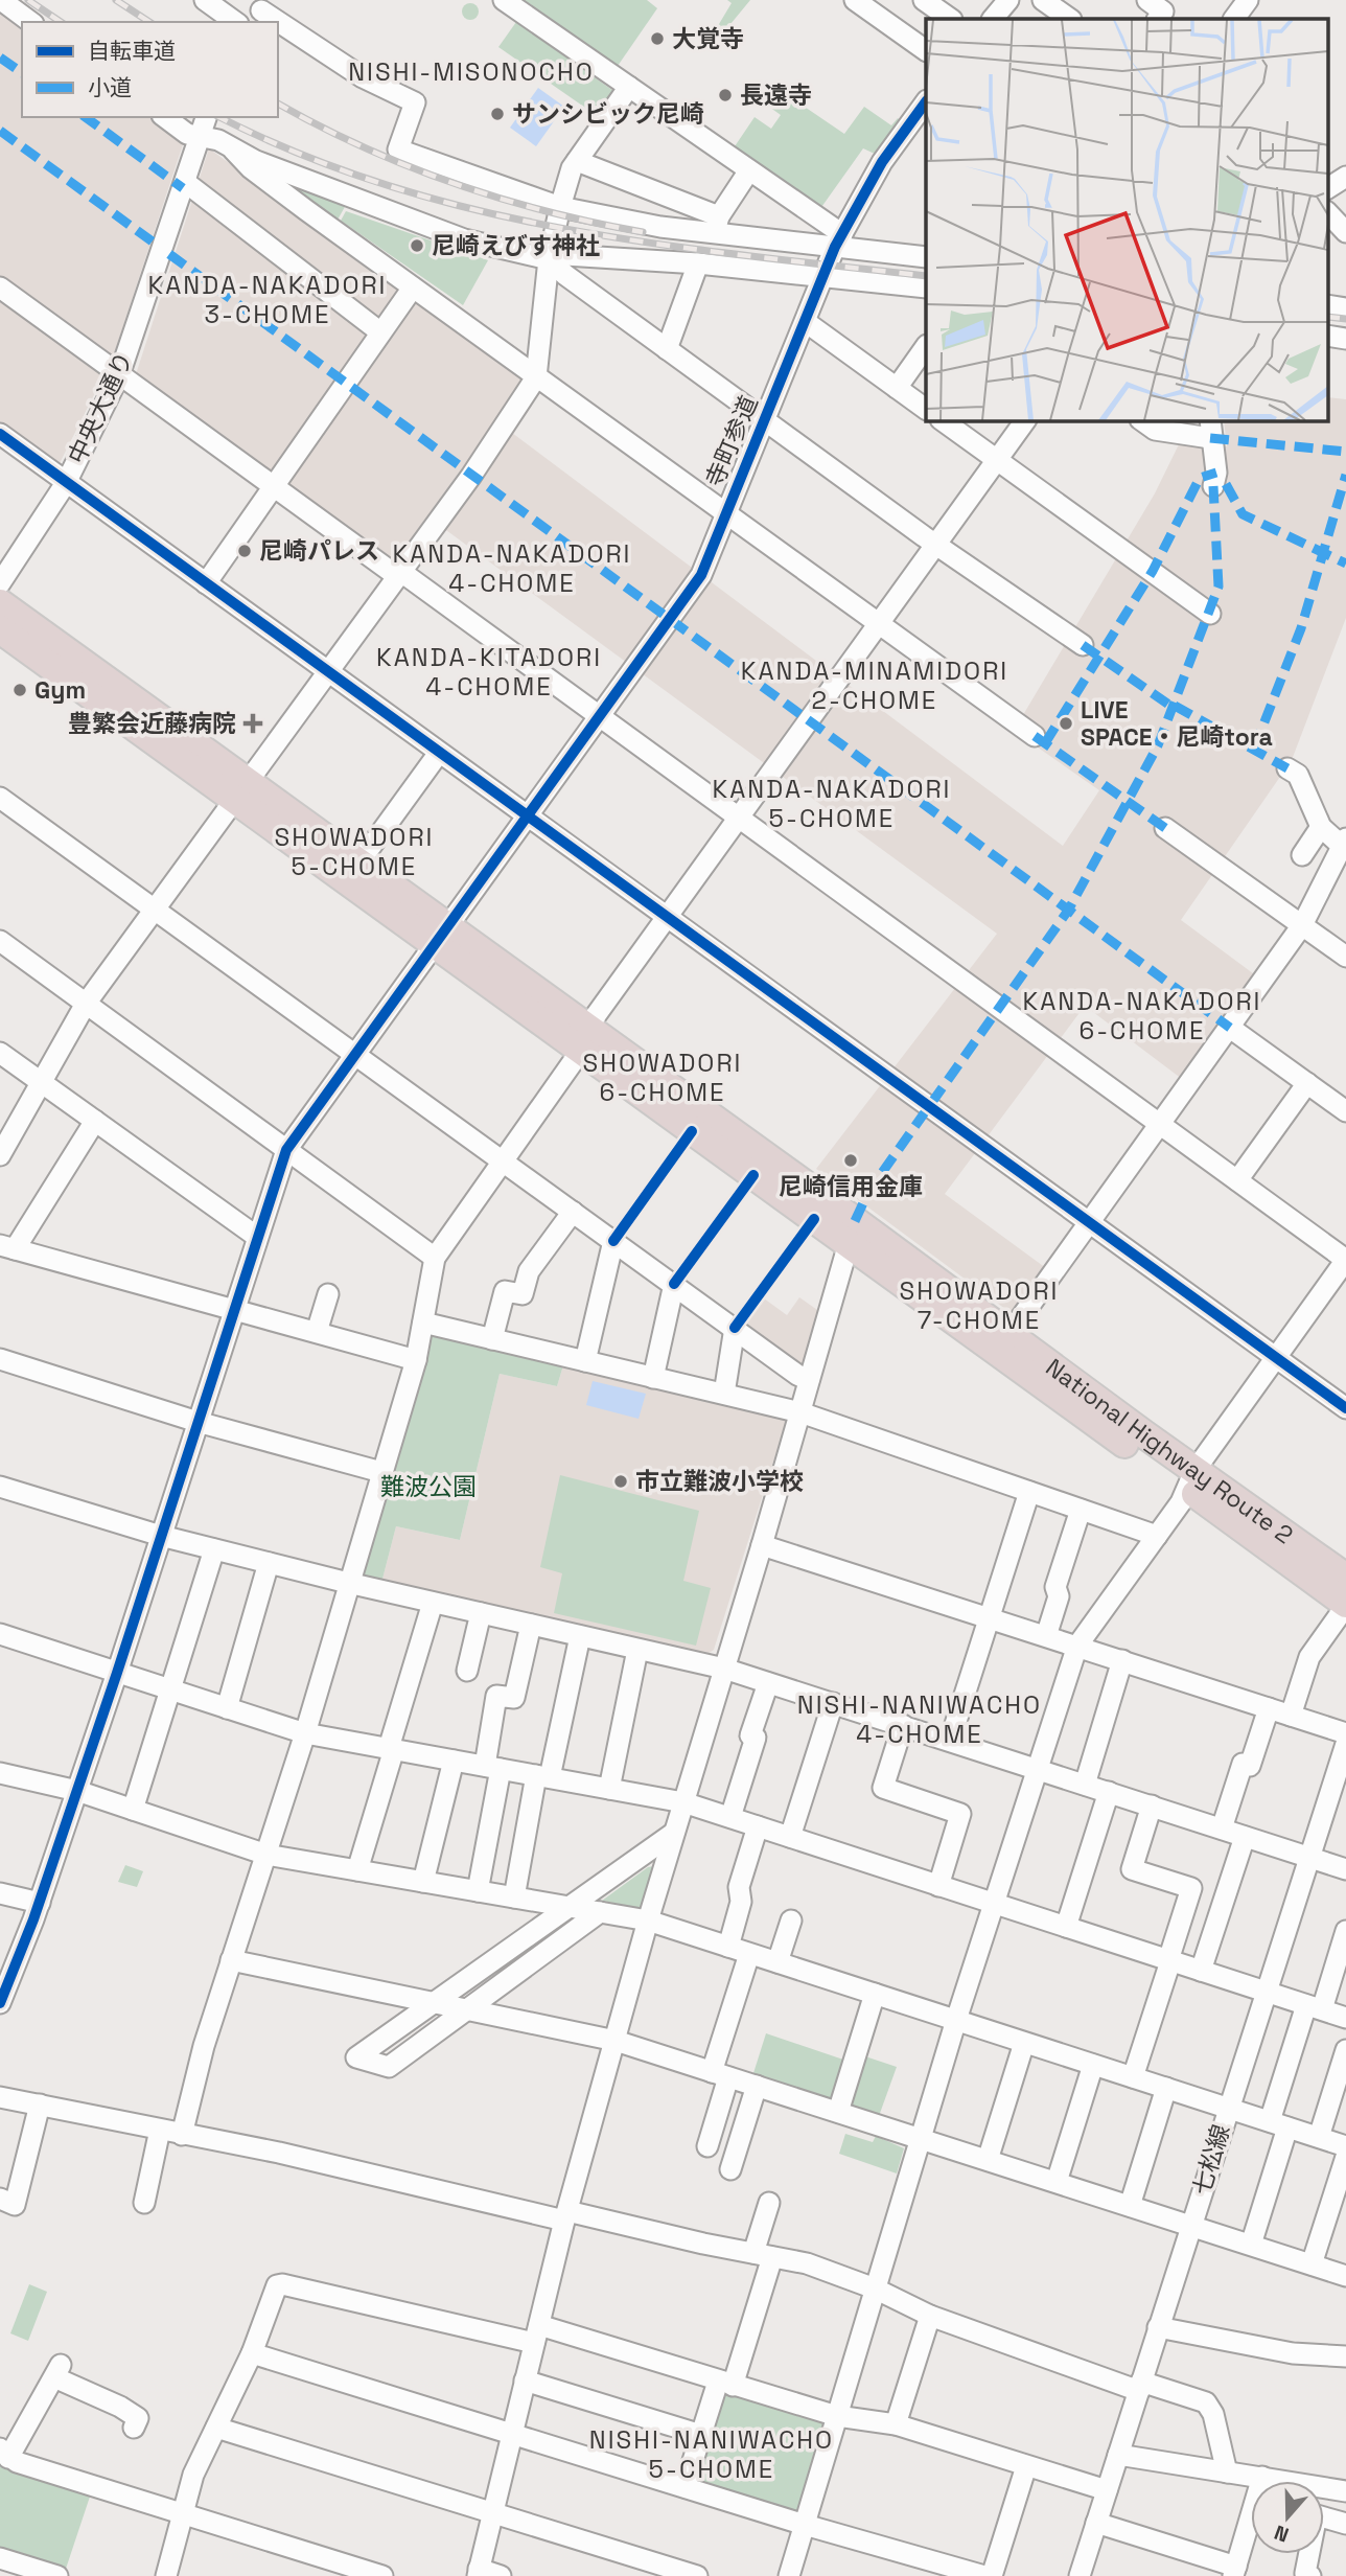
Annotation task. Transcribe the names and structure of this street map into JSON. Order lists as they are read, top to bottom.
{
  "streets": {
    "highway": ["National Highway Route 2"],
    "street": ["中央大通り", "寺町参道", "七松線"]
  },
  "crossings": [
    ["寺町参道", "National Highway Route 2"]
  ],
  "districts": [
    "NISHI-MISONOCHO",
    "KANDA-NAKADORI 3-CHOME",
    "KANDA-NAKADORI 4-CHOME",
    "KANDA-KITADORI 4-CHOME",
    "KANDA-MINAMIDORI 2-CHOME",
    "KANDA-NAKADORI 5-CHOME",
    "SHOWADORI 5-CHOME",
    "KANDA-NAKADORI 6-CHOME",
    "SHOWADORI 6-CHOME",
    "SHOWADORI 7-CHOME",
    "NISHI-NANIWACHO 4-CHOME",
    "NISHI-NANIWACHO 5-CHOME"
  ],
  "parks": ["難波公園"],
  "places": {
    "other": [
      "大覚寺",
      "長遠寺",
      "サンシビック尼崎",
      "尼崎えびす神社",
      "尼崎パレス",
      "Gym",
      "LIVE SPACE・尼崎tora",
      "尼崎信用金庫",
      "市立難波小学校"
    ],
    "health": ["豊繁会近藤病院"]
  },
  "legend": ["自転車道", "小道"],
  "north": "bottom"
}
